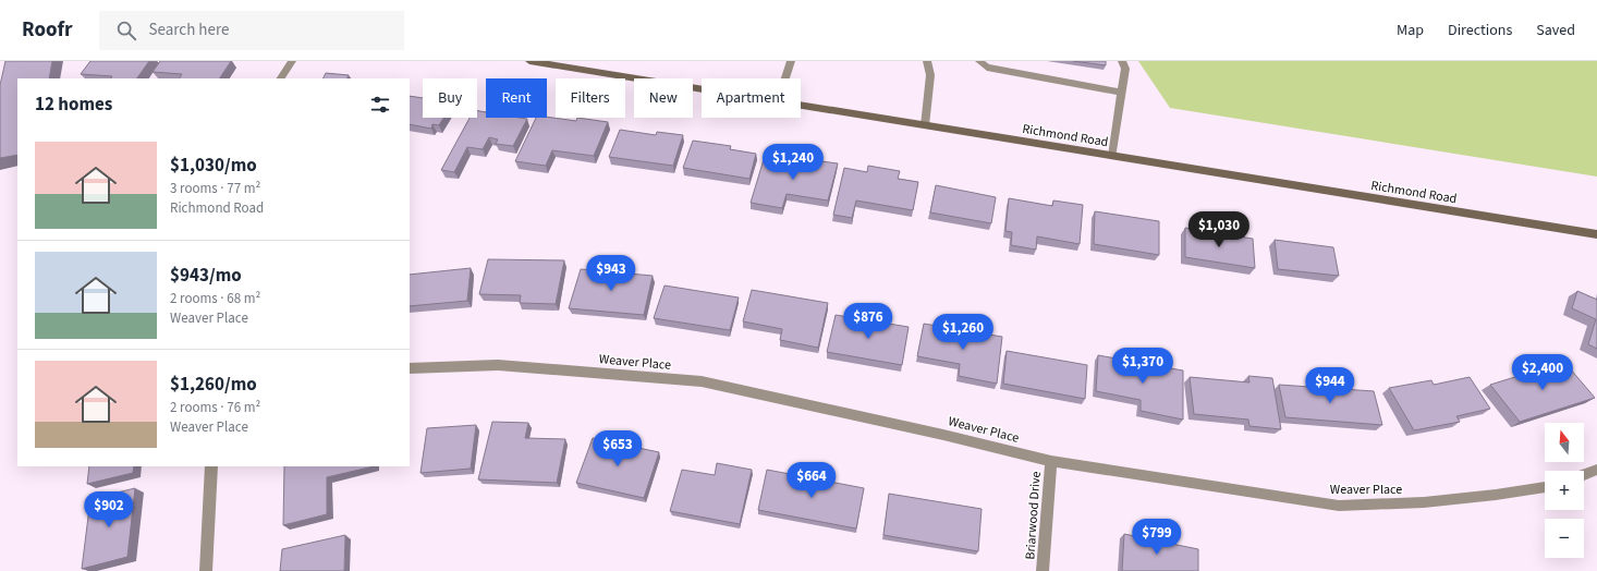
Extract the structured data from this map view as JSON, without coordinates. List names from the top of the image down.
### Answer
{
  "streets": {
    "main road": ["Richmond Road"],
    "street": ["Weaver Place", "Briarwood Drive"]
  },
  "crossings": [
    ["Weaver Place", "Briarwood Drive"]
  ],
  "north": "top",
  "page": {
    "header": "Roofr",
    "search": "Search here",
    "nav": ["Map", "Directions", "Saved"],
    "chip": [
      "Buy",
      "Rent",
      "Filters",
      "New",
      "Apartment"
    ],
    "heading": "12 homes",
    "list": [
      {
        "name": "$1,030/mo",
        "note": "3 rooms · 77 m² · Richmond Road"
      },
      {
        "name": "$943/mo",
        "note": "2 rooms · 68 m² · Weaver Place"
      },
      {
        "name": "$1,260/mo",
        "note": "2 rooms · 76 m² · Weaver Place"
      }
    ],
    "price": [
      "$1,240",
      "$1,030",
      "$943",
      "$876",
      "$1,260",
      "$1,370",
      "$2,400",
      "$944",
      "$653",
      "$664",
      "$902",
      "$799"
    ],
    "map_buttons": ["+", "−"]
  }
}
